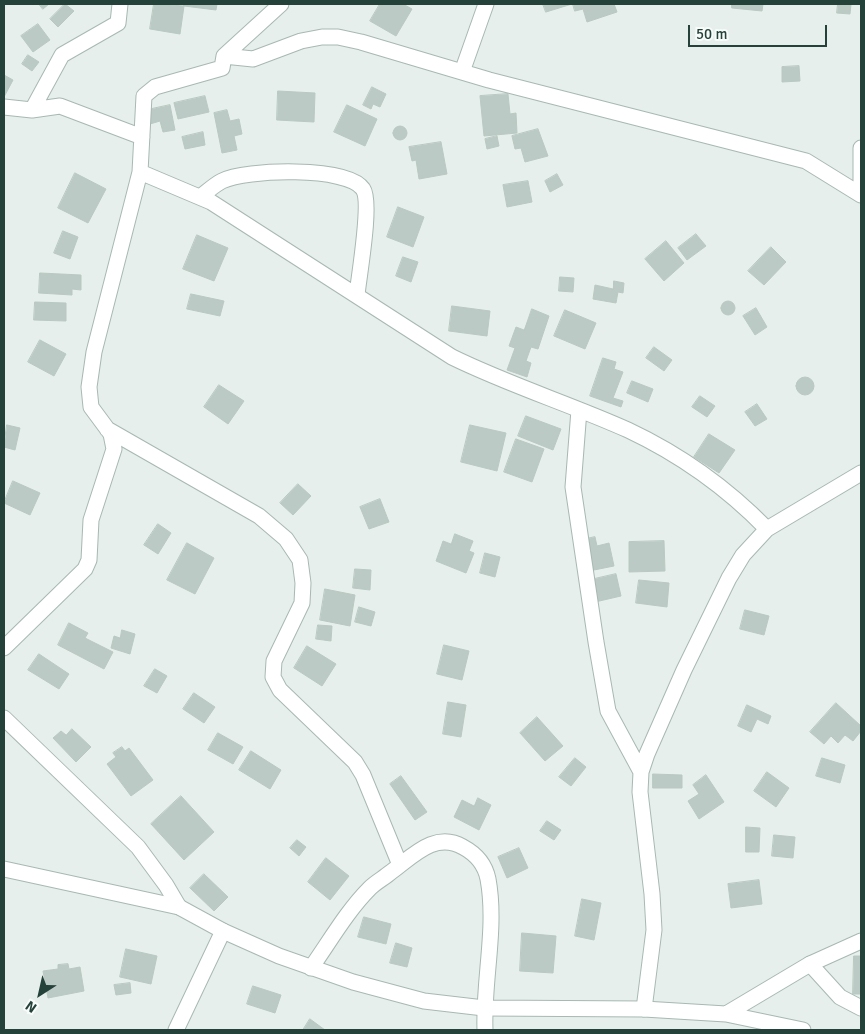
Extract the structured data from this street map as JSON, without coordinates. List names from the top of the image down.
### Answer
{
  "scale_bar": "50 m",
  "north": "bottom left"
}
